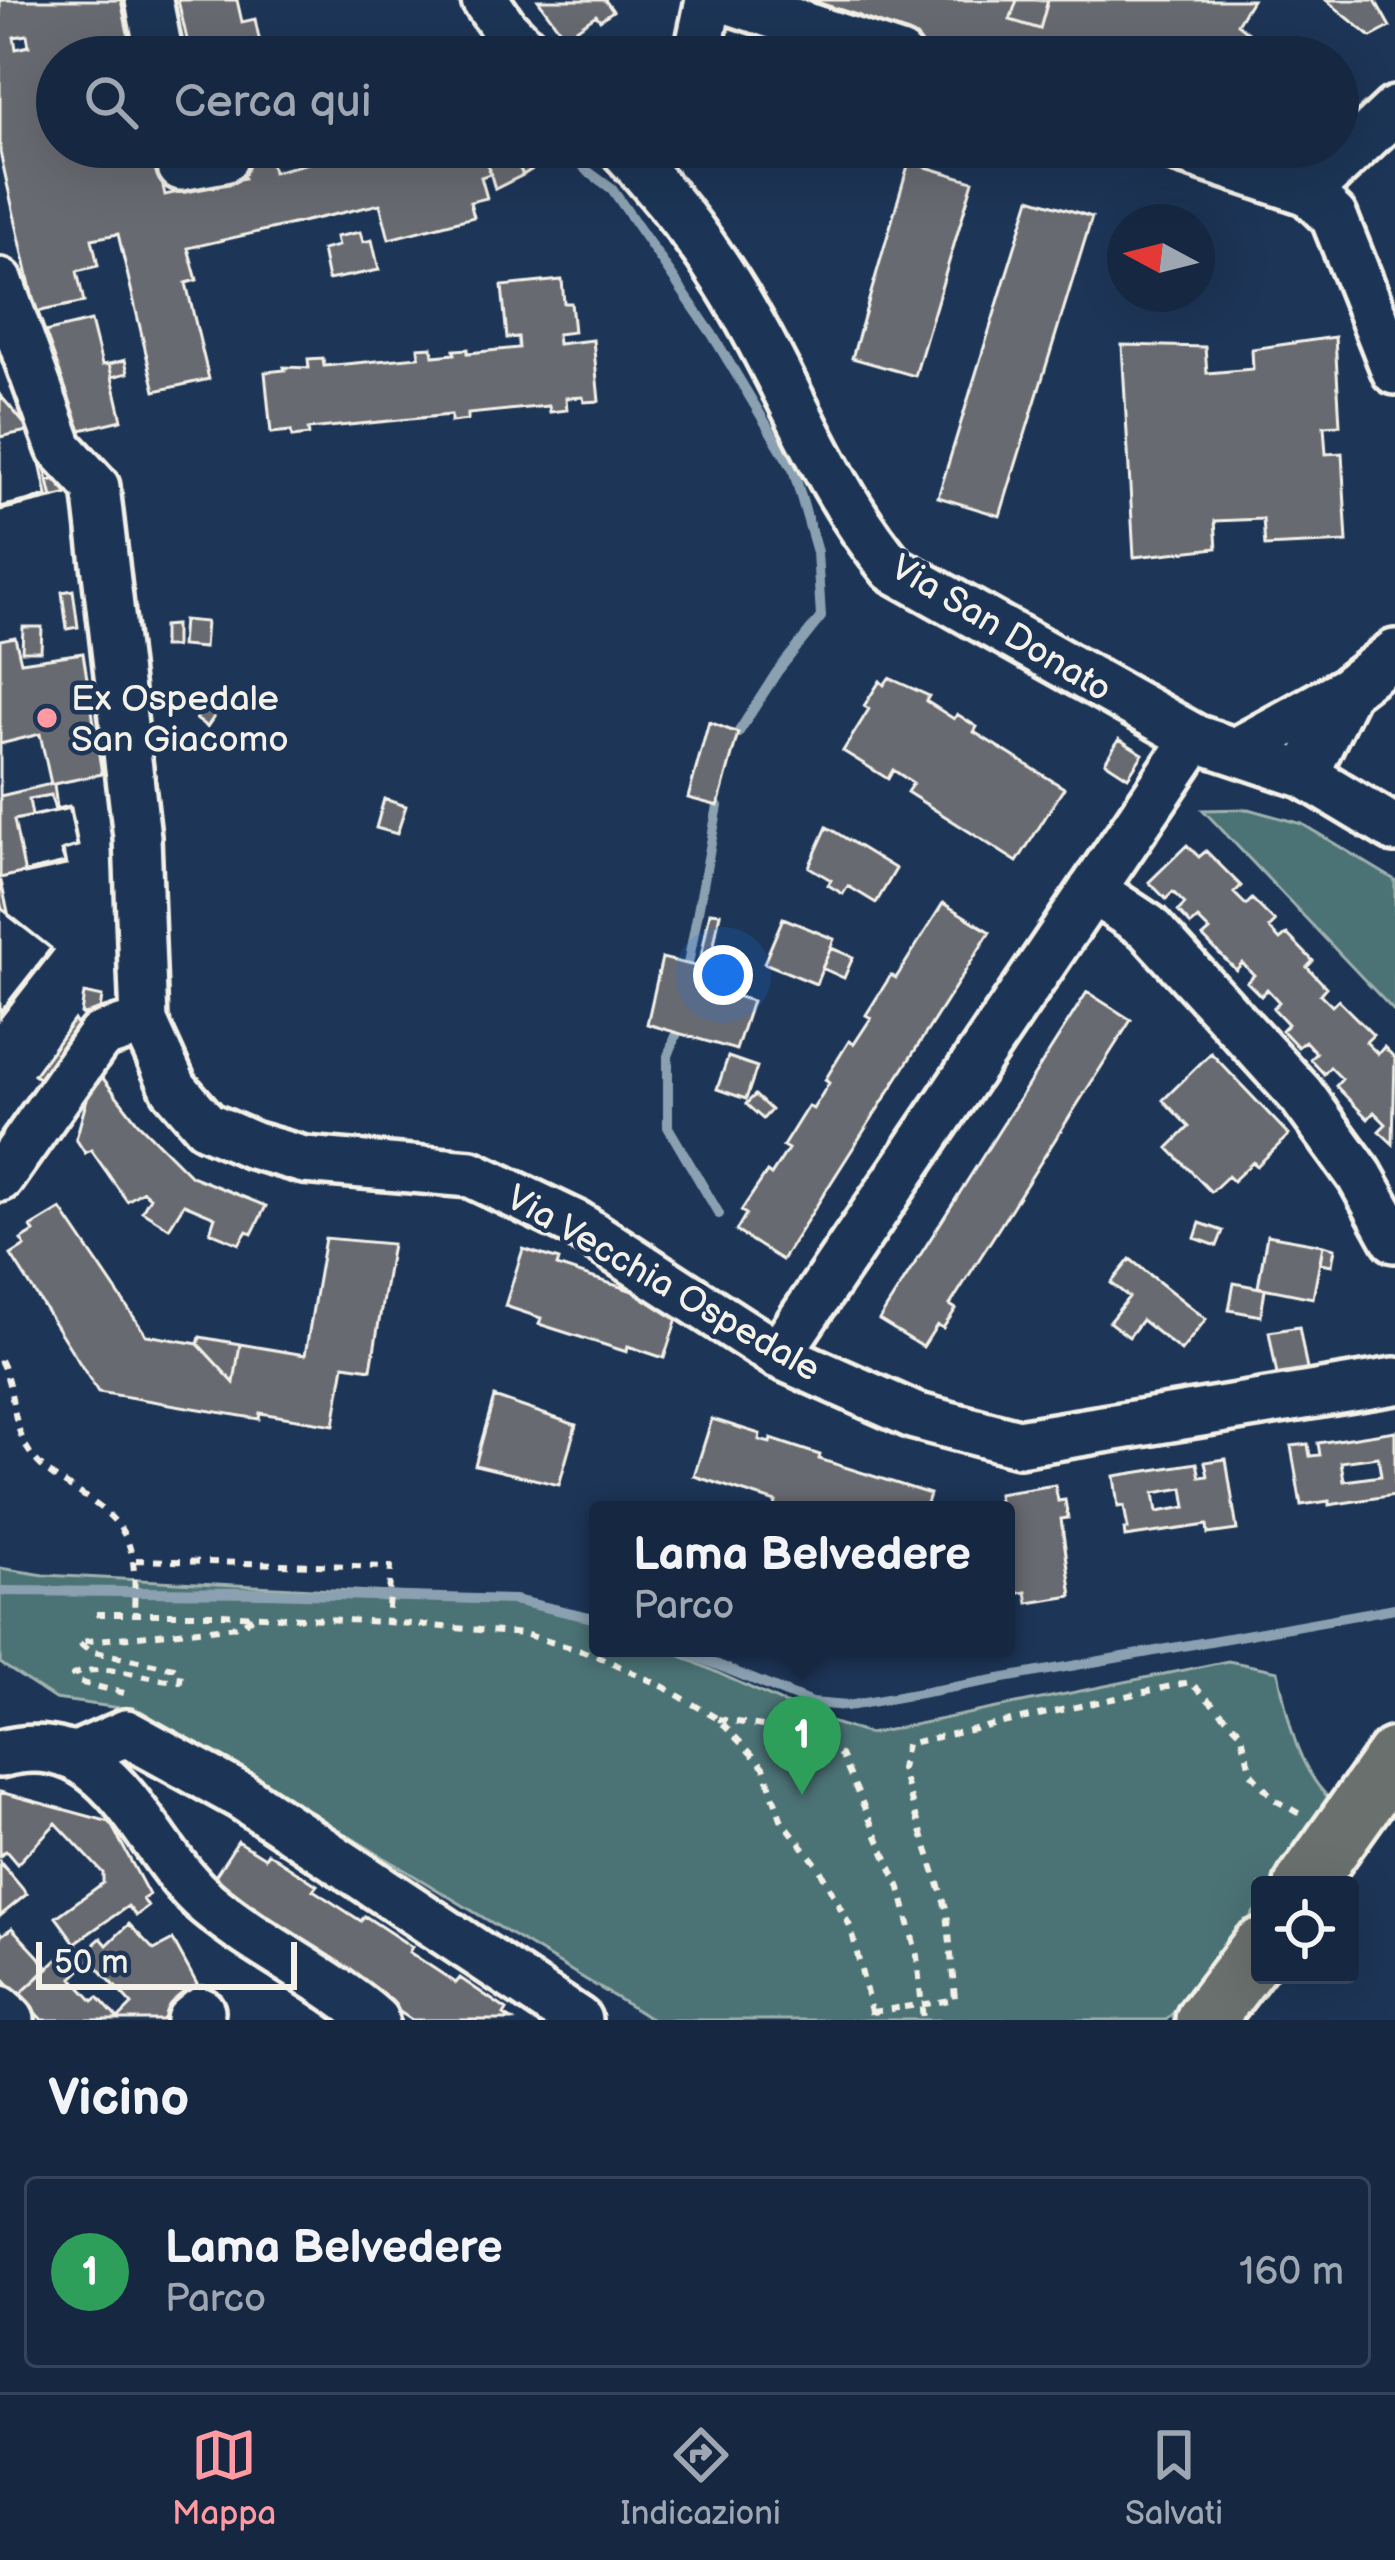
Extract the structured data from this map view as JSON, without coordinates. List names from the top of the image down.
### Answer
{
  "streets": {
    "street": ["Via San Donato", "Via Vecchia Ospedale"]
  },
  "places": ["Ex Ospedale San Giacomo"],
  "scale_bar": "50 m",
  "north": "left",
  "page": {
    "search": "Cerca qui",
    "popup": ["Lama Belvedere", "Parco"],
    "pins": "1",
    "scale": "50 m",
    "heading": "Vicino",
    "list": [
      {
        "mark": "1",
        "name": "Lama Belvedere",
        "note": "Parco",
        "value": "160 m"
      }
    ],
    "nav": ["Mappa", "Indicazioni", "Salvati"]
  }
}
